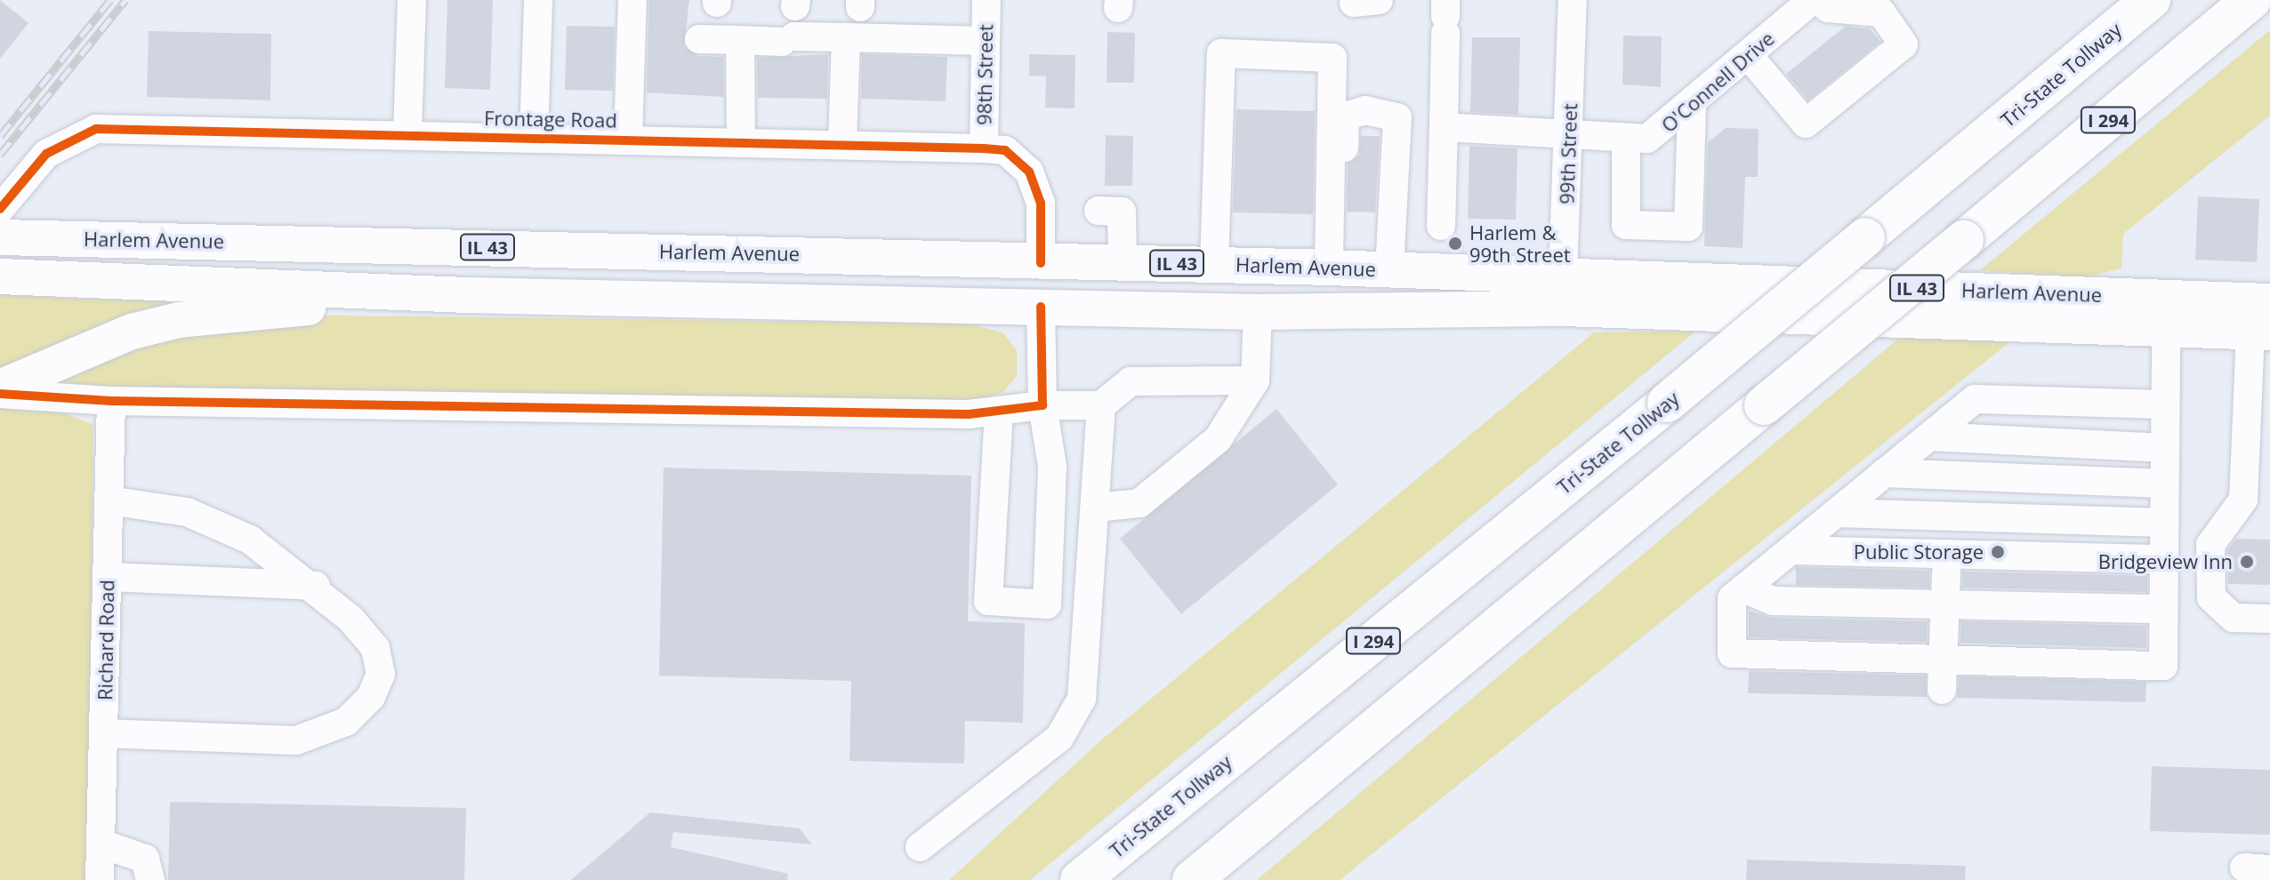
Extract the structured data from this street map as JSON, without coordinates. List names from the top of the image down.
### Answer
{
  "streets": {
    "highway": ["Tri-State Tollway", "I 294"],
    "main road": ["Harlem Avenue", "IL 43"],
    "street": [
      "98th Street",
      "O'Connell Drive",
      "Frontage Road",
      "99th Street",
      "Richard Road"
    ]
  },
  "crossings": [
    ["98th Street", "Frontage Road"],
    ["O'Connell Drive", "99th Street"],
    ["Frontage Road", "Harlem Avenue"],
    ["99th Street", "Harlem Avenue"]
  ],
  "places": ["Harlem & 99th Street", "Public Storage", "Bridgeview Inn"]
}
